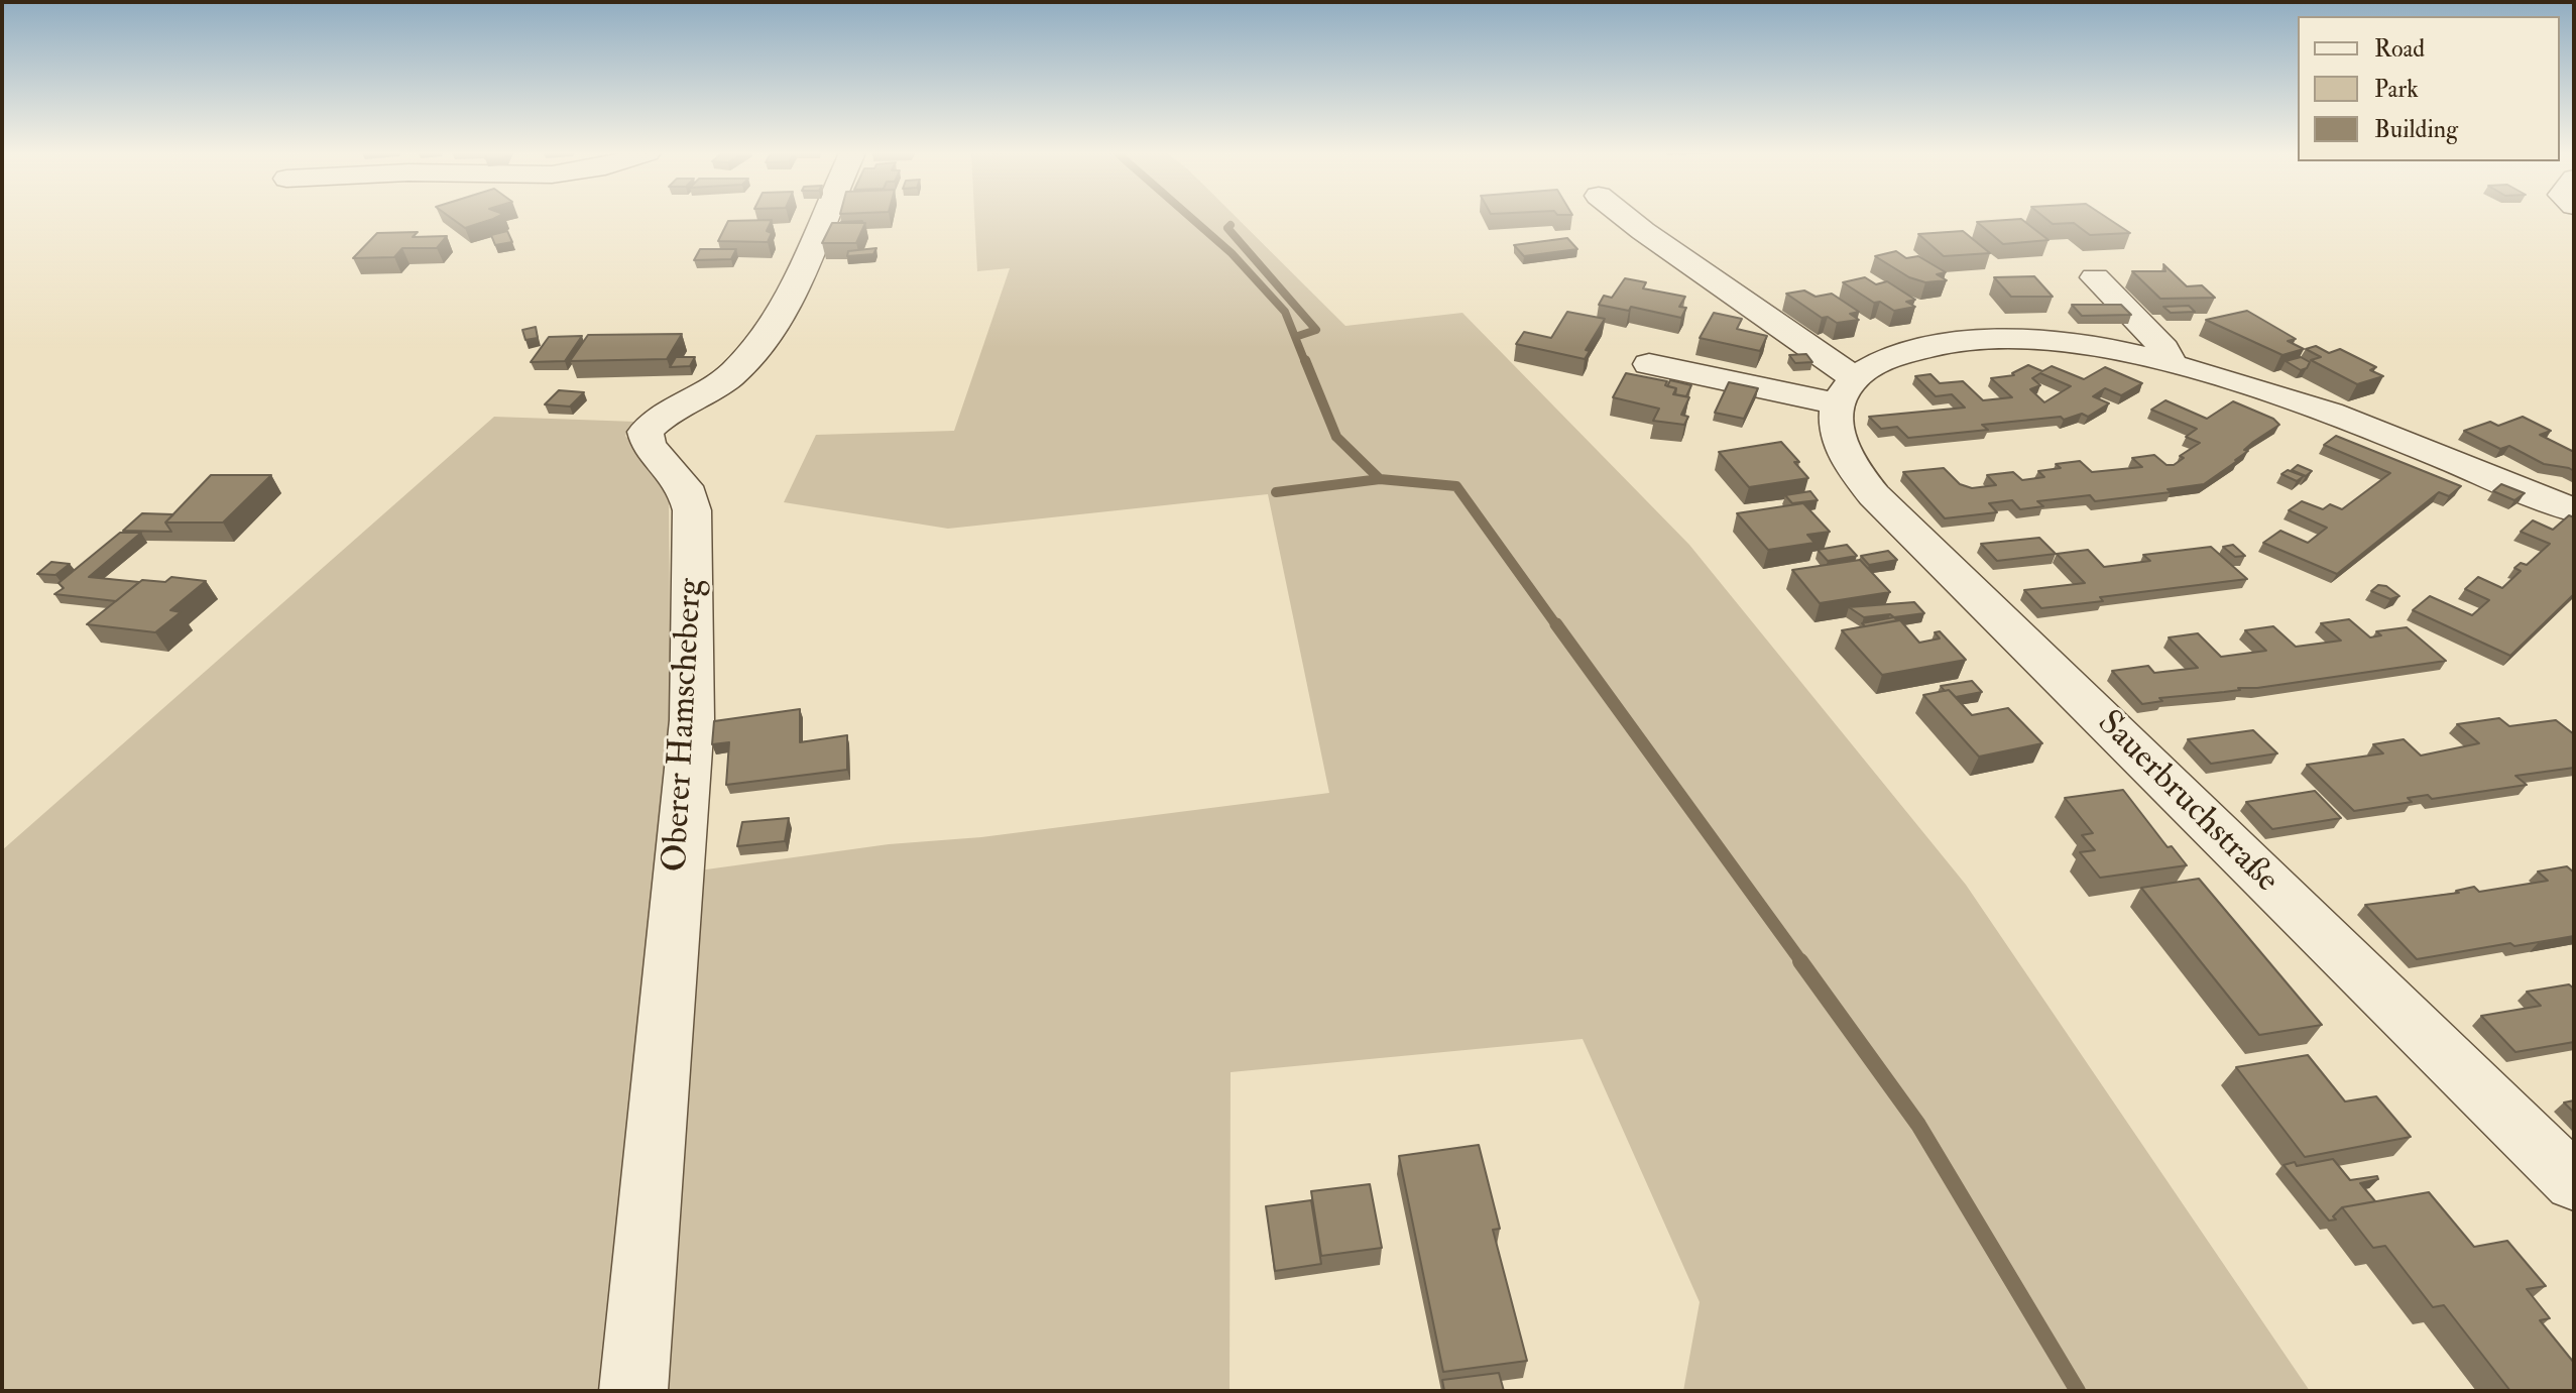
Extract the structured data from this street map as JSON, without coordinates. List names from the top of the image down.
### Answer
{
  "streets": {
    "street": ["Oberer Hamscheberg", "Sauerbruchstraße"]
  },
  "legend": ["Road", "Park", "Building"]
}
